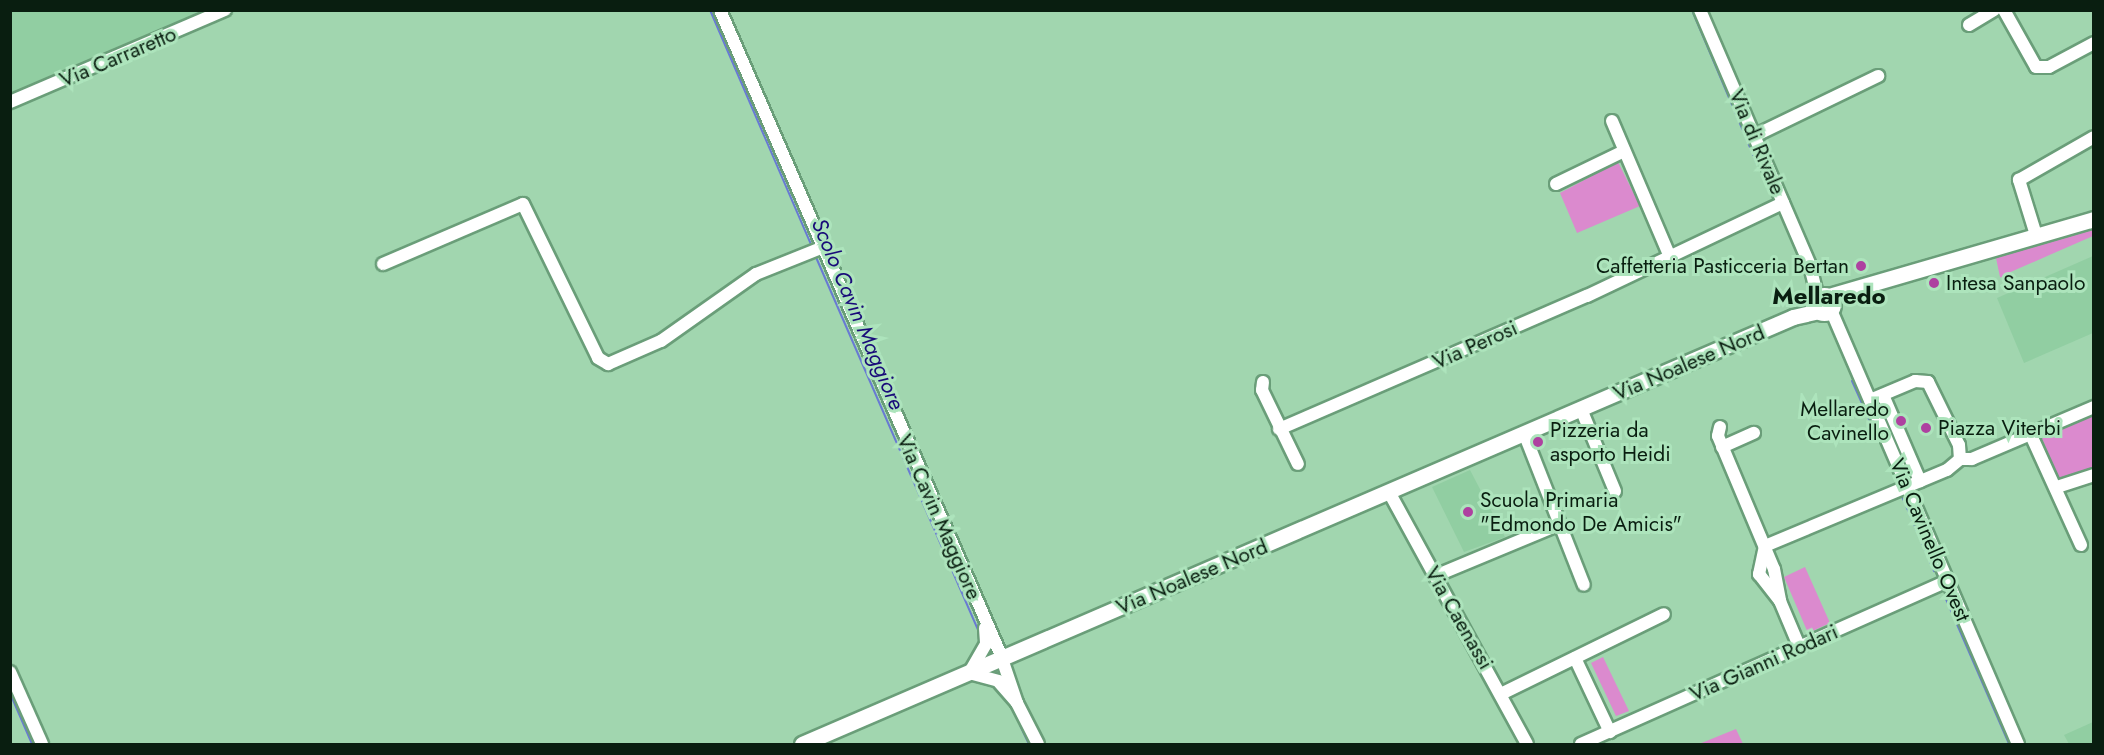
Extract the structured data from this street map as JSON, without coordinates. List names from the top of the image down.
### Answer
{
  "streets": {
    "main road": ["Via Noalese Nord"],
    "street": [
      "Via Carraretto",
      "Via di Rivale",
      "Via Perosi",
      "Via Cavin Maggiore",
      "Via Cavinello Ovest",
      "Via Caenassi",
      "Via Gianni Rodari"
    ]
  },
  "crossings": [
    ["Via di Rivale", "Via Perosi"],
    ["Via di Rivale", "Via Noalese Nord"],
    ["Via di Rivale", "Via Cavinello Ovest"],
    ["Via Noalese Nord", "Via Cavin Maggiore"],
    ["Via Noalese Nord", "Via Cavinello Ovest"],
    ["Via Noalese Nord", "Via Caenassi"],
    ["Via Cavinello Ovest", "Via Gianni Rodari"]
  ],
  "districts": ["Mellaredo"],
  "water": ["Scolo Cavin Maggiore"],
  "places": [
    "Caffetteria Pasticceria Bertan",
    "Intesa Sanpaolo",
    "Mellaredo Cavinello",
    "Piazza Viterbi",
    "Pizzeria da asporto Heidi",
    "Scuola Primaria \"Edmondo De Amicis\""
  ]
}
